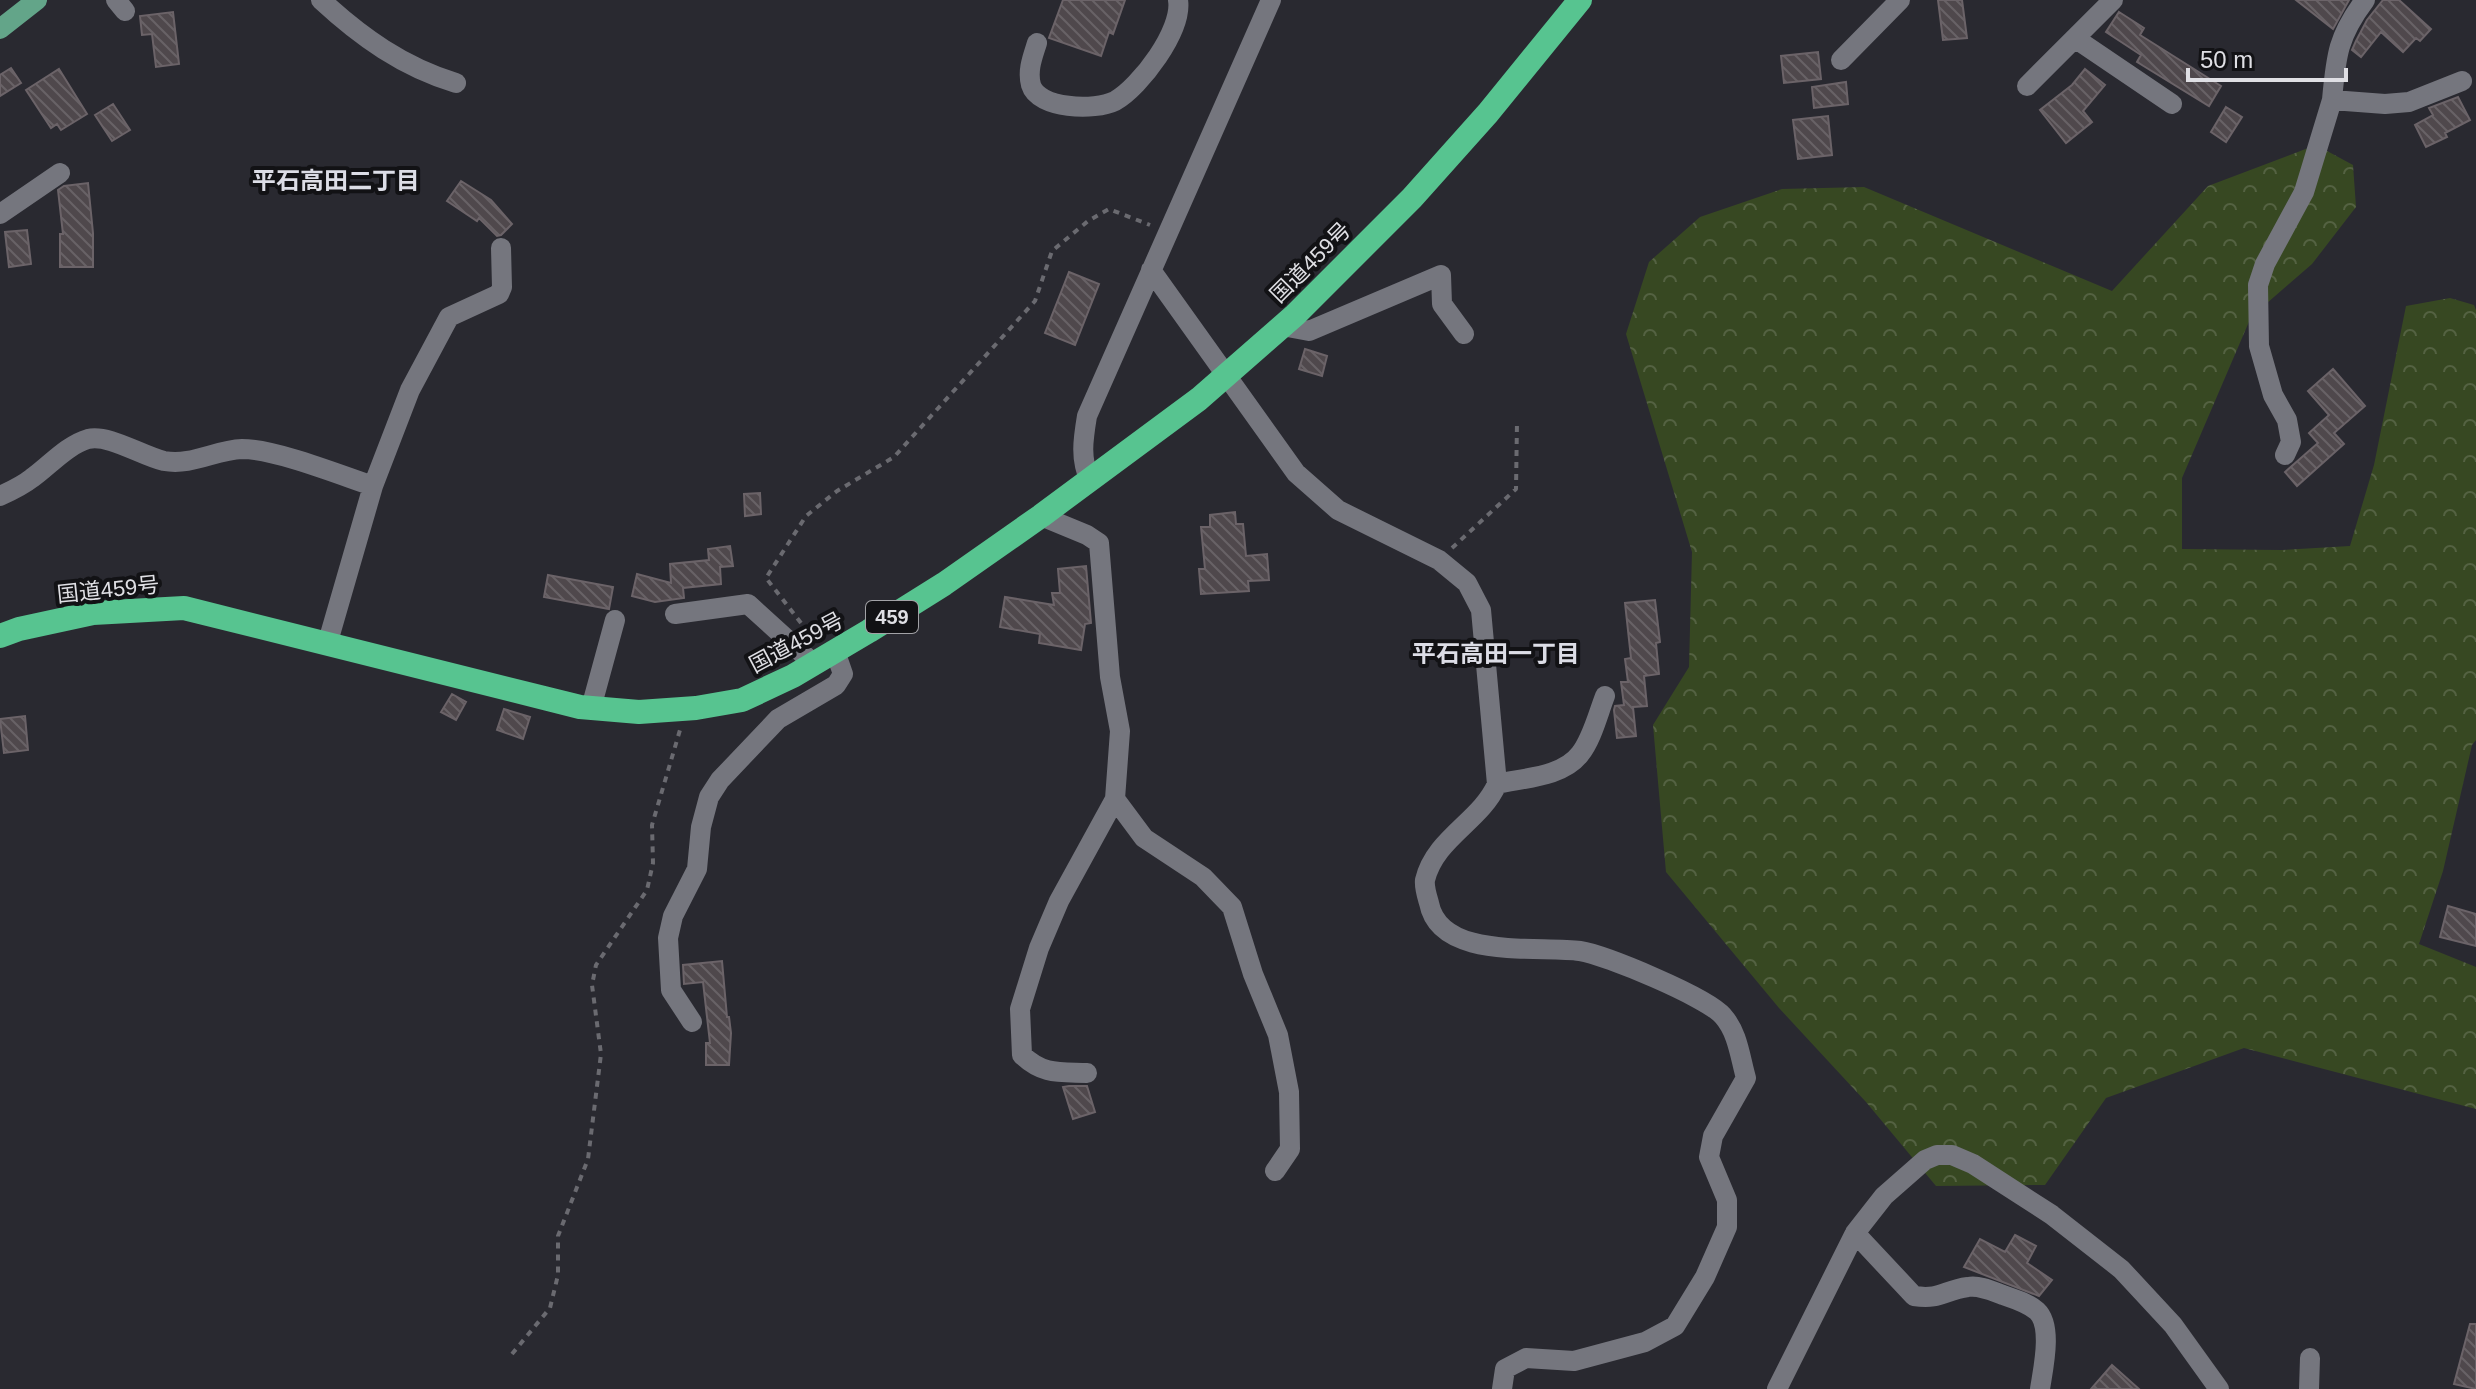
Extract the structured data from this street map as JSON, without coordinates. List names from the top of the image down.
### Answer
{
  "streets": {
    "highway": ["国道459号", "459"]
  },
  "districts": ["平石高田二丁目", "平石高田一丁目"],
  "scale_bar": "50 m"
}
